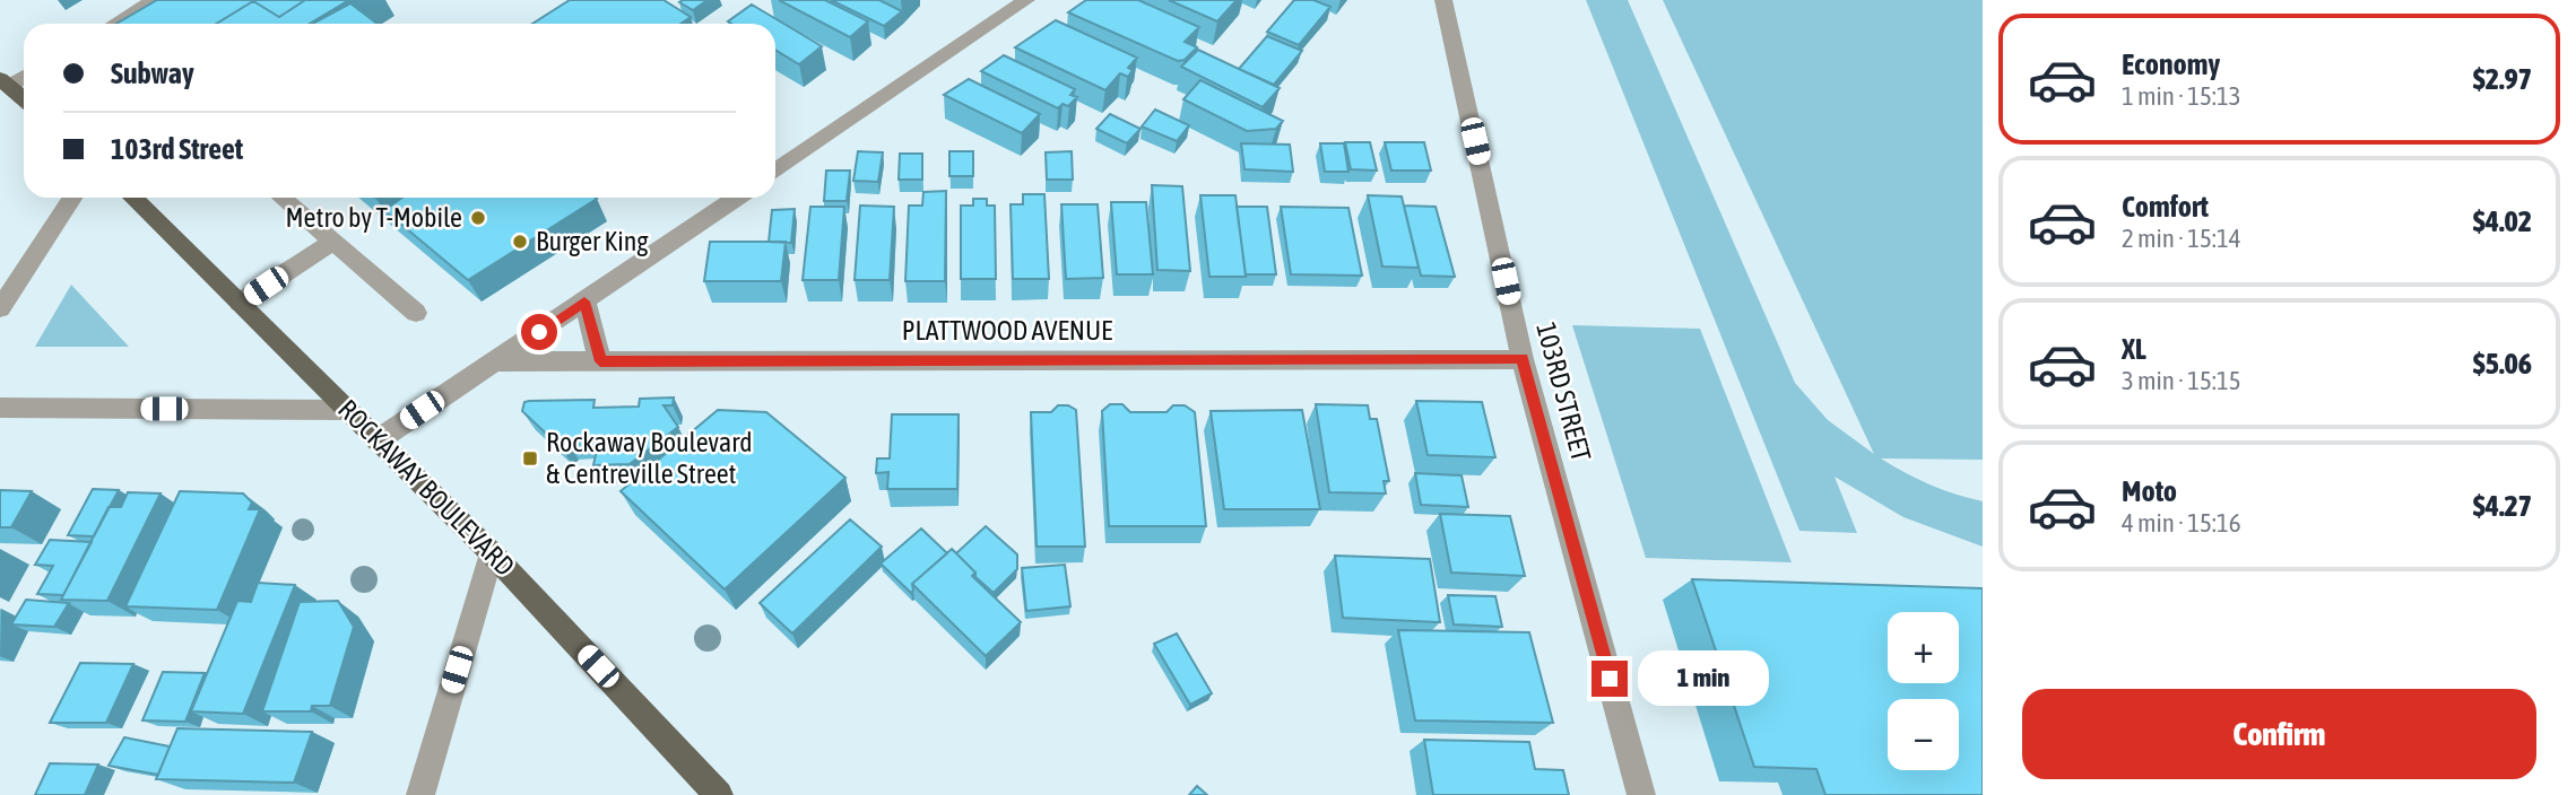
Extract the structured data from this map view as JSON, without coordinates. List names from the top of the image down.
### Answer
{
  "streets": {
    "main road": ["ROCKAWAY BOULEVARD"],
    "street": ["PLATTWOOD AVENUE", "103RD STREET"]
  },
  "crossings": [
    ["PLATTWOOD AVENUE", "103RD STREET"]
  ],
  "places": {
    "other": ["Metro by T-Mobile", "Burger King"],
    "transit": ["Rockaway Boulevard & Centreville Street"]
  },
  "page": {
    "list": [
      {
        "name": "Economy",
        "note": "1 min · 15:13",
        "value": "$2.97"
      },
      {
        "name": "Comfort",
        "note": "2 min · 15:14",
        "value": "$4.02"
      },
      {
        "name": "XL",
        "note": "3 min · 15:15",
        "value": "$5.06"
      },
      {
        "name": "Moto",
        "note": "4 min · 15:16",
        "value": "$4.27"
      }
    ],
    "banner": ["Subway", "103rd Street"],
    "map_buttons": ["+", "−"],
    "bubble": "1 min",
    "buttons": "Confirm"
  }
}
